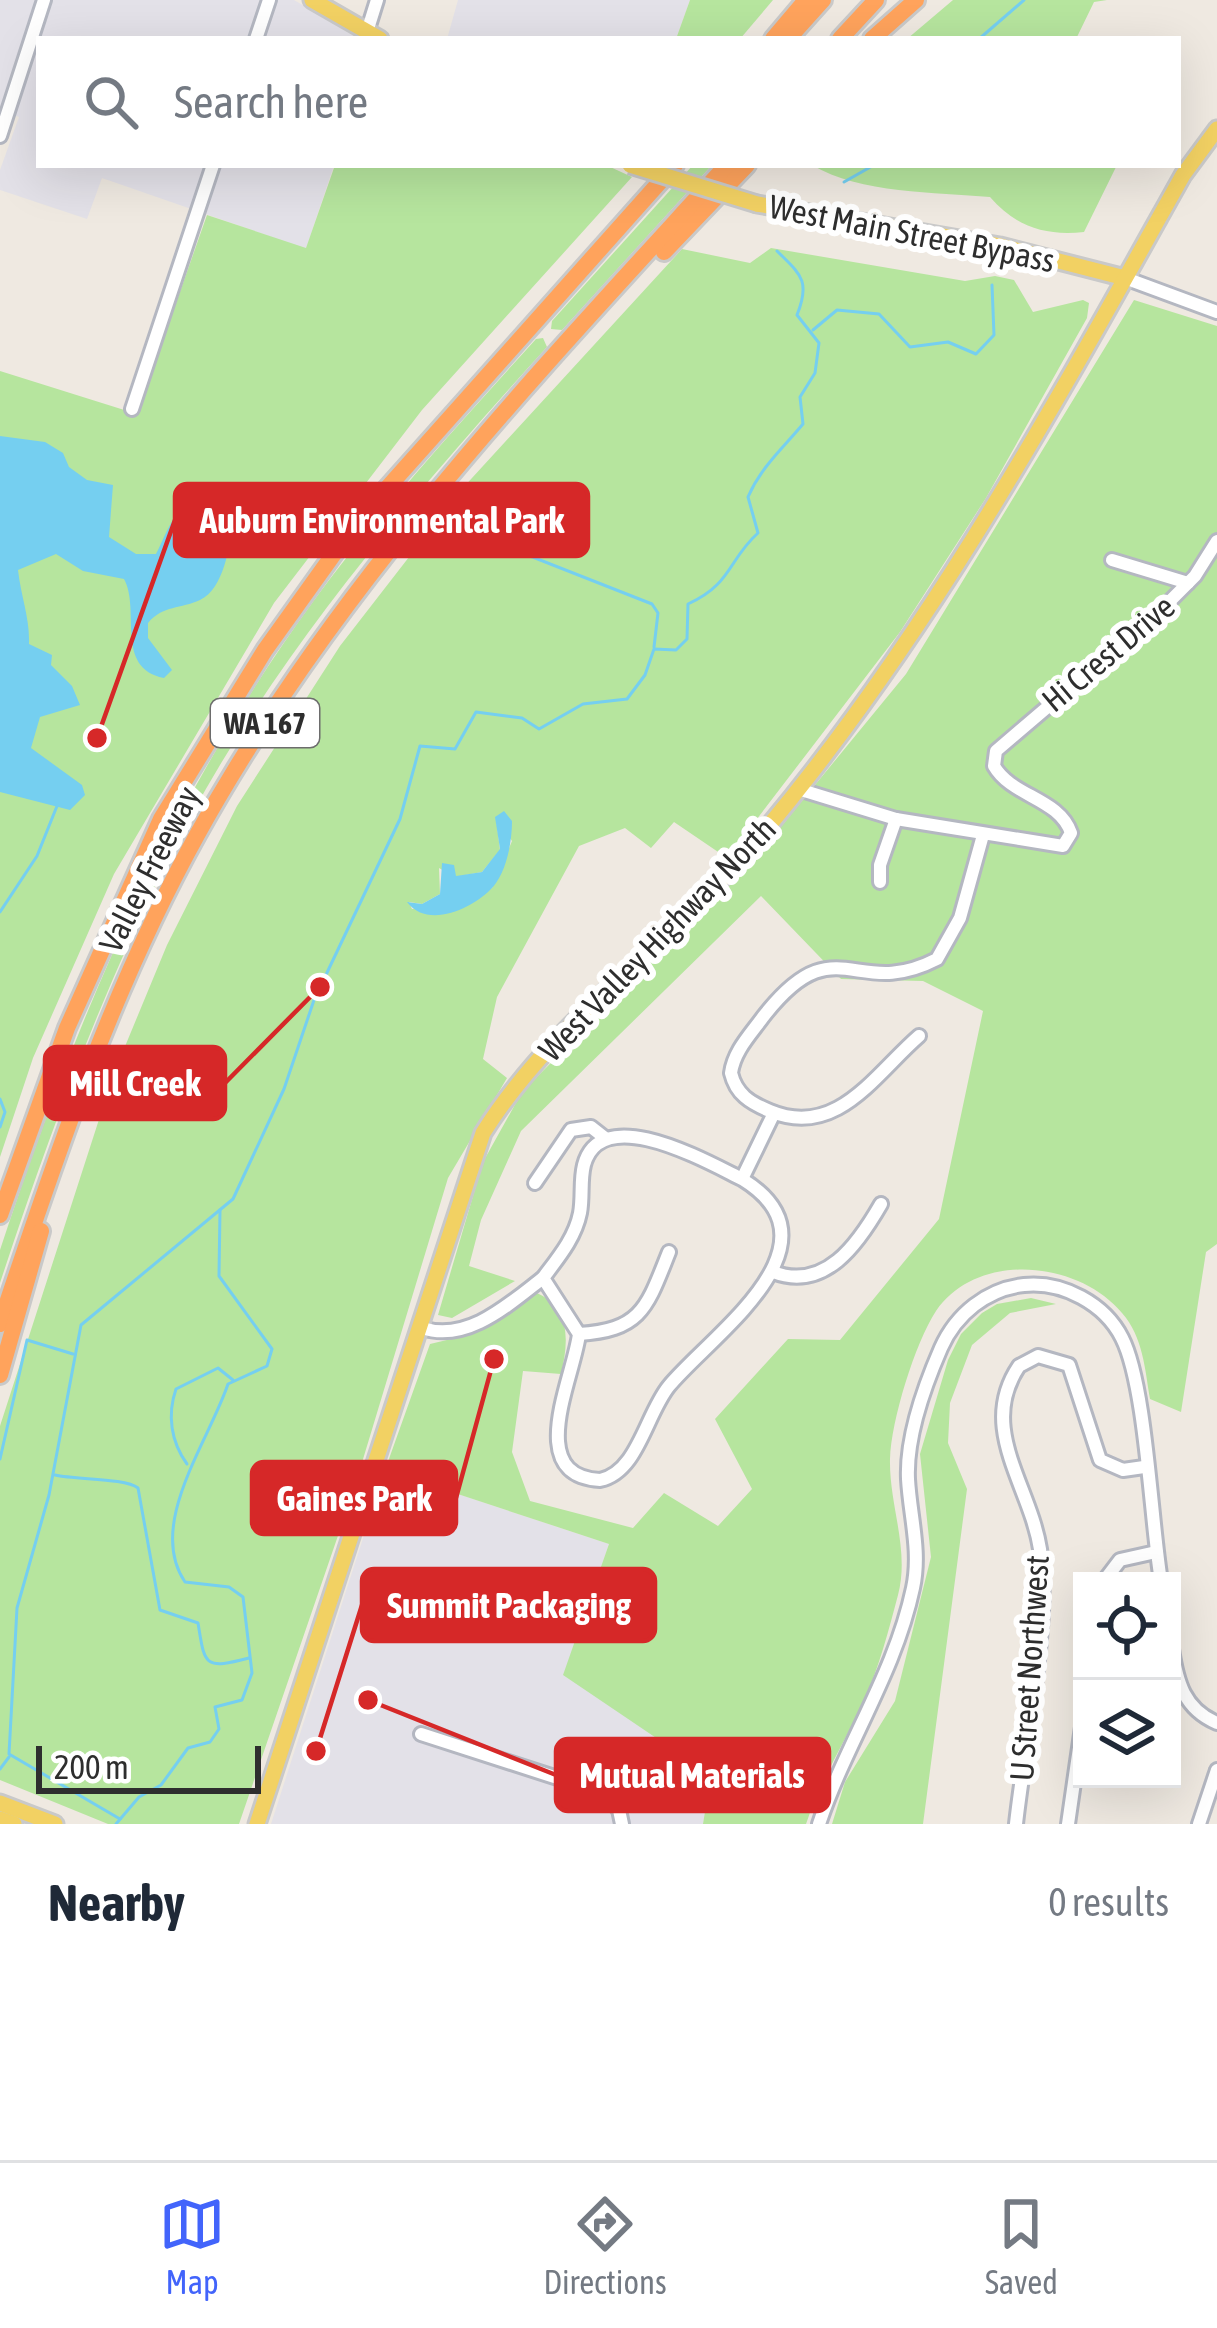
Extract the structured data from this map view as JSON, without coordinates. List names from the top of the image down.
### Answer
{
  "streets": {
    "highway": ["WA 167", "Valley Freeway"],
    "main road": ["West Main Street Bypass", "West Valley Highway North"],
    "street": ["Hi Crest Drive", "U Street Northwest"]
  },
  "crossings": [
    ["West Main Street Bypass", "West Valley Highway North"]
  ],
  "places": [
    "Auburn Environmental Park",
    "Mill Creek",
    "Gaines Park",
    "Mutual Materials",
    "Summit Packaging"
  ],
  "scale_bar": "200 m",
  "page": {
    "search": "Search here",
    "scale": "200 m",
    "heading": ["Nearby", "0 results"],
    "nav": ["Map", "Directions", "Saved"]
  }
}
